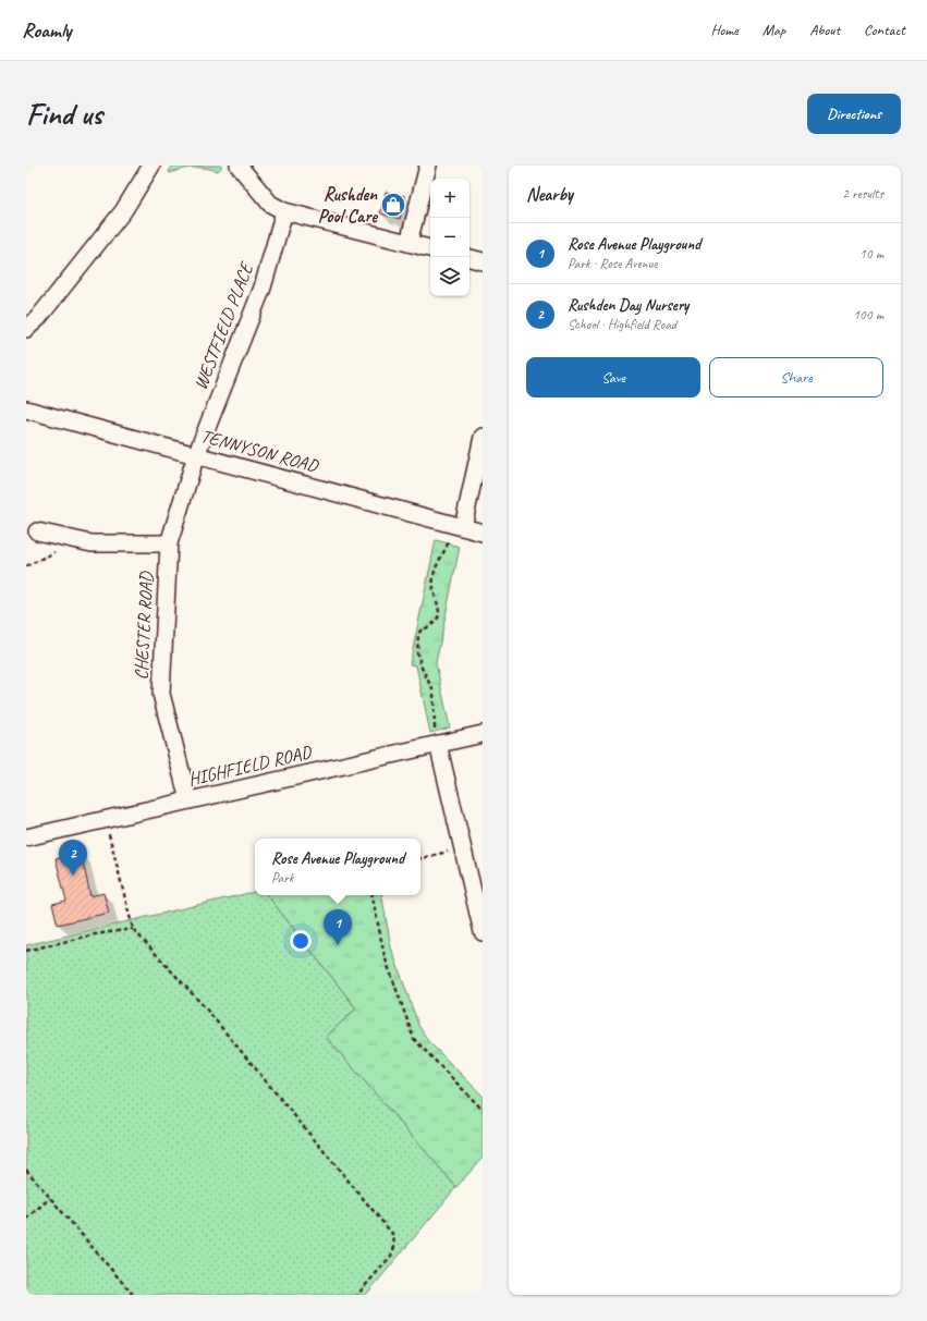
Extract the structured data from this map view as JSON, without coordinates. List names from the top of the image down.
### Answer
{
  "streets": {
    "street": [
      "WESTFIELD PLACE",
      "TENNYSON ROAD",
      "CHESTER ROAD",
      "HIGHFIELD ROAD"
    ]
  },
  "crossings": [
    ["WESTFIELD PLACE", "TENNYSON ROAD"],
    ["WESTFIELD PLACE", "CHESTER ROAD"],
    ["TENNYSON ROAD", "CHESTER ROAD"],
    ["CHESTER ROAD", "HIGHFIELD ROAD"]
  ],
  "places": {
    "shop": ["Rushden Pool Care"]
  },
  "page": {
    "header": "Roamly",
    "nav": [
      "Home",
      "Map",
      "About",
      "Contact"
    ],
    "buttons": [
      "Directions",
      ["Save", "Share"]
    ],
    "title": "Find us",
    "heading": ["Nearby", "2 results"],
    "map_buttons": ["+", "−"],
    "list": [
      {
        "mark": "1",
        "name": "Rose Avenue Playground",
        "note": "Park · Rose Avenue",
        "value": "10 m"
      },
      {
        "mark": "2",
        "name": "Rushden Day Nursery",
        "note": "School · Highfield Road",
        "value": "100 m"
      }
    ],
    "popup": ["Rose Avenue Playground", "Park"],
    "pins": ["2", "1"]
  }
}
